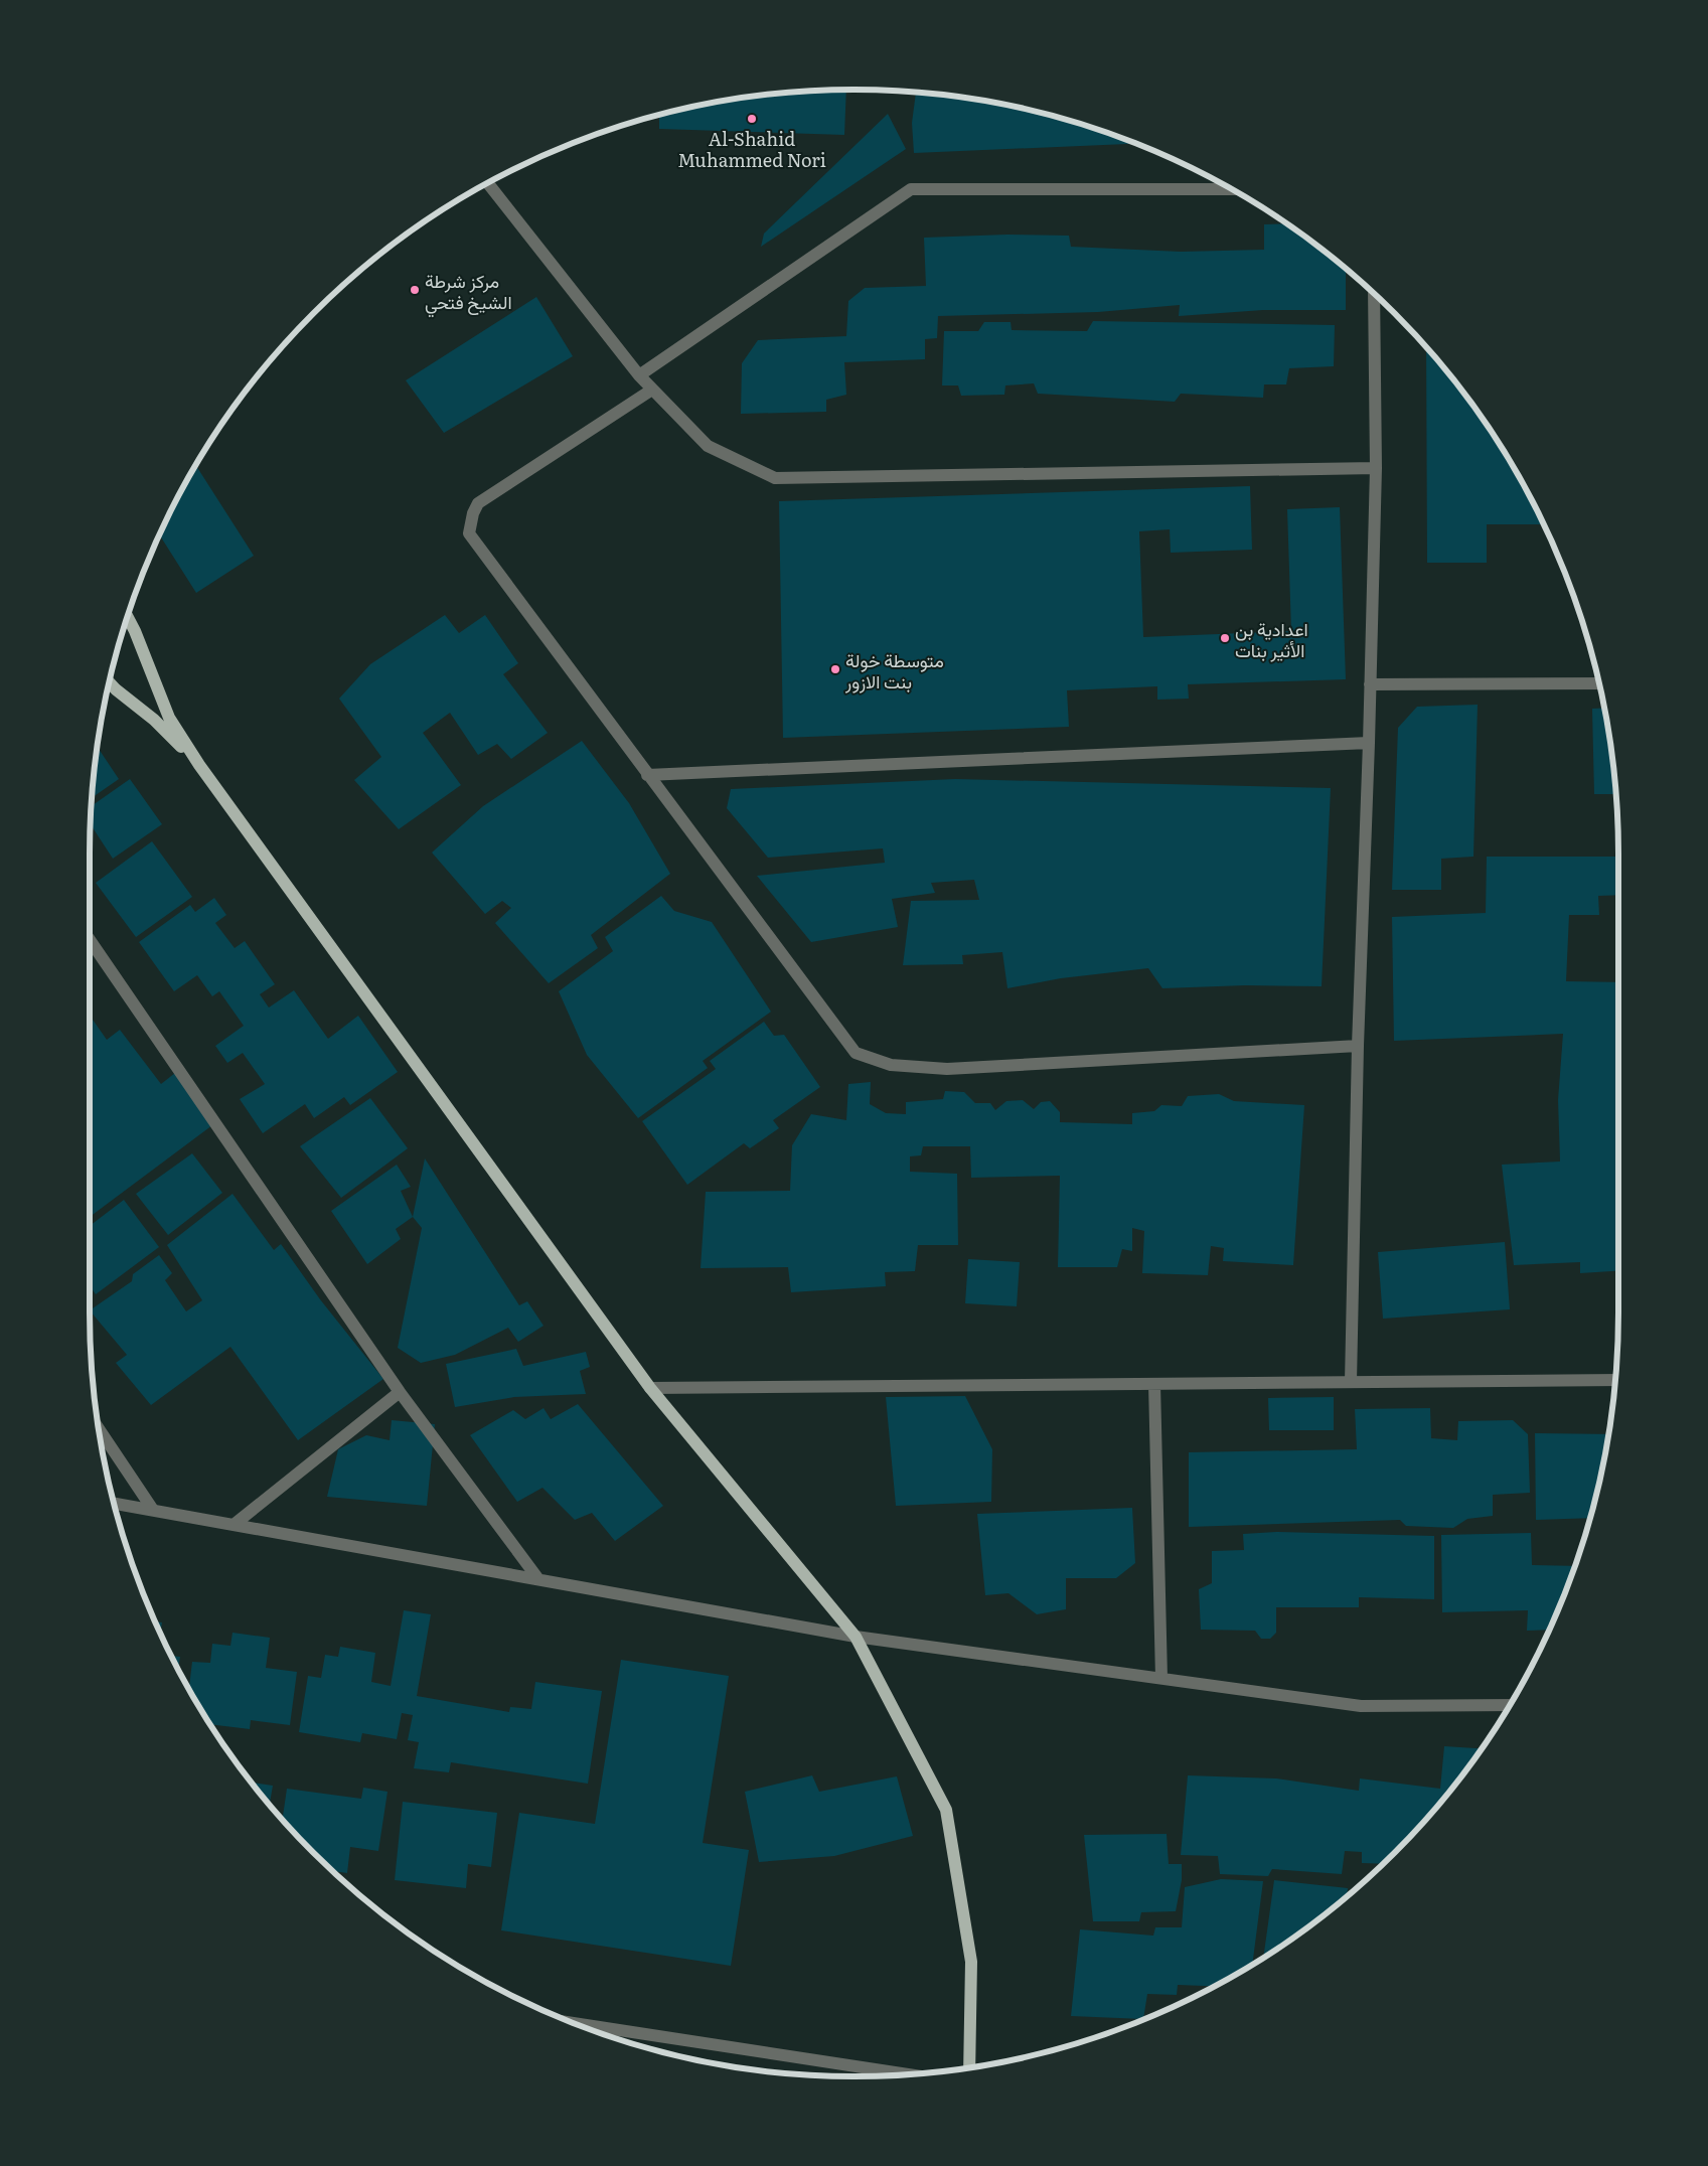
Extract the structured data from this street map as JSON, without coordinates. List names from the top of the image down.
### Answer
{
  "places": [
    "Al-Shahid Muhammed Nori",
    "مركز شرطة الشيخ فتحي",
    "اعدادية بن الأثير بنات",
    "متوسطة خولة بنت الازور"
  ]
}
